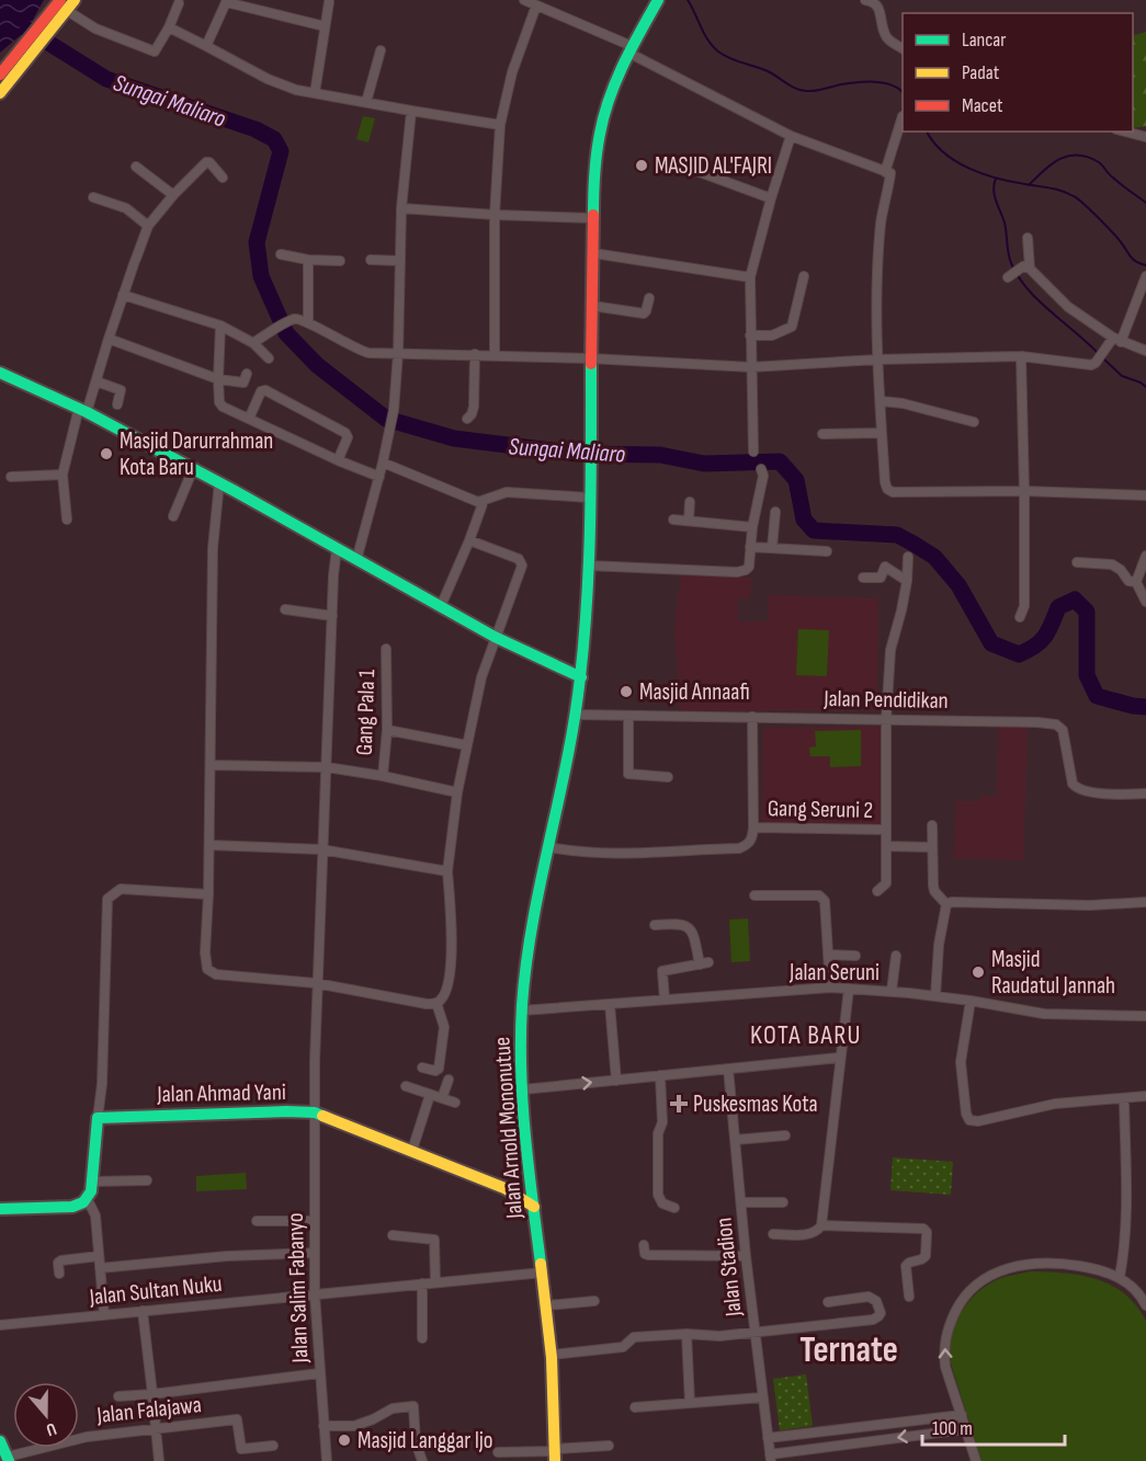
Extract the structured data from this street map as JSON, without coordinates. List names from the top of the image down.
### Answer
{
  "streets": {
    "main road": ["Jalan Ahmad Yani", "Jalan Arnold Mononutue"],
    "street": [
      "Jalan Pendidikan",
      "Gang Pala 1",
      "Gang Seruni 2",
      "Jalan Seruni",
      "Jalan Stadion",
      "Jalan Salim Fabanyo",
      "Jalan Sultan Nuku",
      "Jalan Falajawa"
    ]
  },
  "crossings": [
    ["Jalan Pendidikan", "Jalan Arnold Mononutue"],
    ["Jalan Seruni", "Jalan Arnold Mononutue"],
    ["Jalan Ahmad Yani", "Jalan Arnold Mononutue"],
    ["Jalan Ahmad Yani", "Jalan Salim Fabanyo"],
    ["Jalan Arnold Mononutue", "Jalan Sultan Nuku"],
    ["Jalan Salim Fabanyo", "Jalan Sultan Nuku"]
  ],
  "districts": ["KOTA BARU", "Ternate"],
  "water": ["Sungai Maliaro"],
  "places": {
    "other": [
      "MASJID AL'FAJRI",
      "Masjid Darurrahman Kota Baru",
      "Masjid Annaafi",
      "Masjid Raudatul Jannah",
      "Masjid Langgar Ijo"
    ],
    "health": ["Puskesmas Kota"]
  },
  "legend": ["Lancar", "Padat", "Macet"],
  "scale_bar": "100 m",
  "north": "bottom"
}
